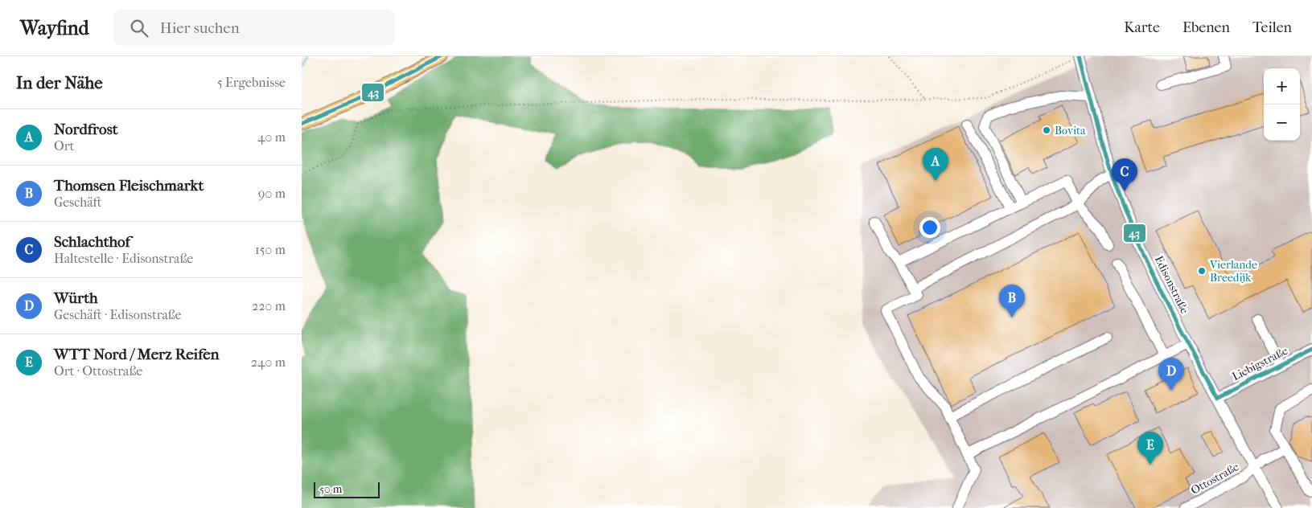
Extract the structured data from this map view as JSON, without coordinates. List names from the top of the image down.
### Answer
{
  "streets": {
    "street": ["Edisonstraße", "Liebigstraße", "Ottostraße"]
  },
  "crossings": [
    ["Edisonstraße", "Liebigstraße"],
    ["Edisonstraße", "Ottostraße"]
  ],
  "places": ["Bovita", "Vierlande Breedijk"],
  "lines": ["transit line 43"],
  "scale_bar": "50 m",
  "page": {
    "header": "Wayfind",
    "search": "Hier suchen",
    "nav": ["Karte", "Ebenen", "Teilen"],
    "heading": ["In der Nähe", "5 Ergebnisse"],
    "map_buttons": ["+", "−"],
    "list": [
      {
        "mark": "A",
        "name": "Nordfrost",
        "note": "Ort",
        "value": "40 m"
      },
      {
        "mark": "B",
        "name": "Thomsen Fleischmarkt",
        "note": "Geschäft",
        "value": "90 m"
      },
      {
        "mark": "C",
        "name": "Schlachthof",
        "note": "Haltestelle · Edisonstraße",
        "value": "150 m"
      },
      {
        "mark": "D",
        "name": "Würth",
        "note": "Geschäft · Edisonstraße",
        "value": "220 m"
      },
      {
        "mark": "E",
        "name": "WTT Nord / Merz Reifen",
        "note": "Ort · Ottostraße",
        "value": "240 m"
      }
    ],
    "pins": [
      "A",
      "C",
      "B",
      "D",
      "E"
    ],
    "scale": "50 m"
  }
}
